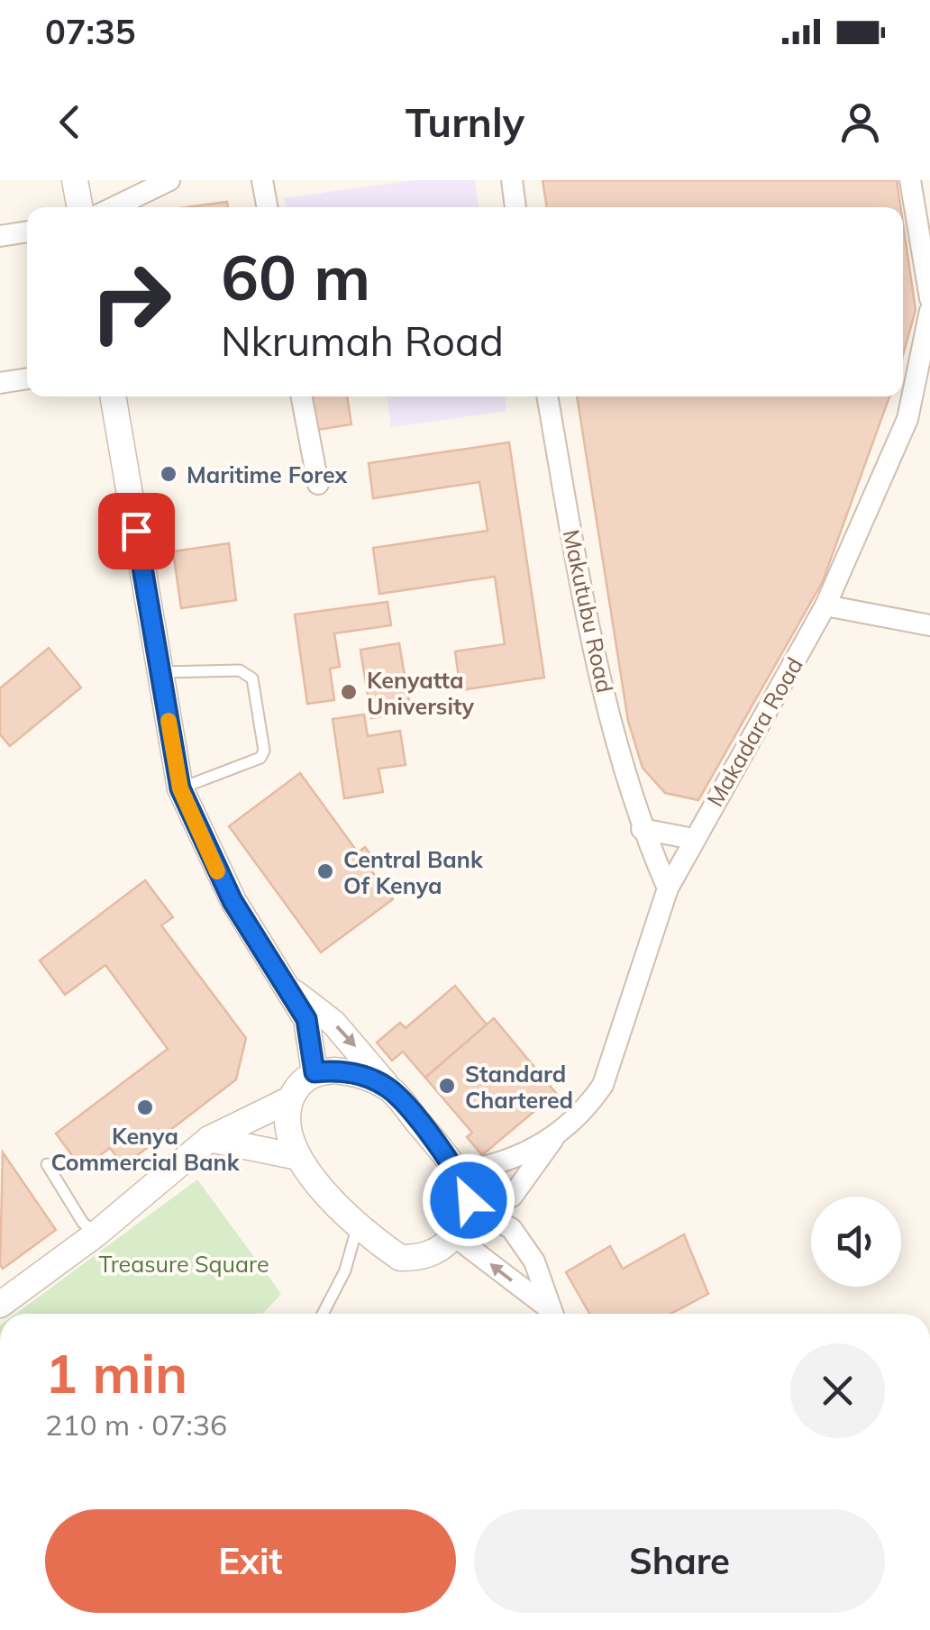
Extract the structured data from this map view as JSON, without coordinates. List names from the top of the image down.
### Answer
{
  "streets": {
    "street": ["Makutubu Road", "Makadara Road"]
  },
  "crossings": [
    ["Makutubu Road", "Makadara Road"]
  ],
  "parks": ["Treasure Square"],
  "places": [
    "Maritime Forex",
    "Kenyatta University",
    "Central Bank Of Kenya",
    "Standard Chartered",
    "Kenya Commercial Bank"
  ],
  "page": {
    "status": "07:35",
    "header": "Turnly",
    "turn": ["60 m", "Nkrumah Road"],
    "heading": ["1 min", "210 m · 07:36"],
    "buttons": ["Exit", "Share"]
  }
}
